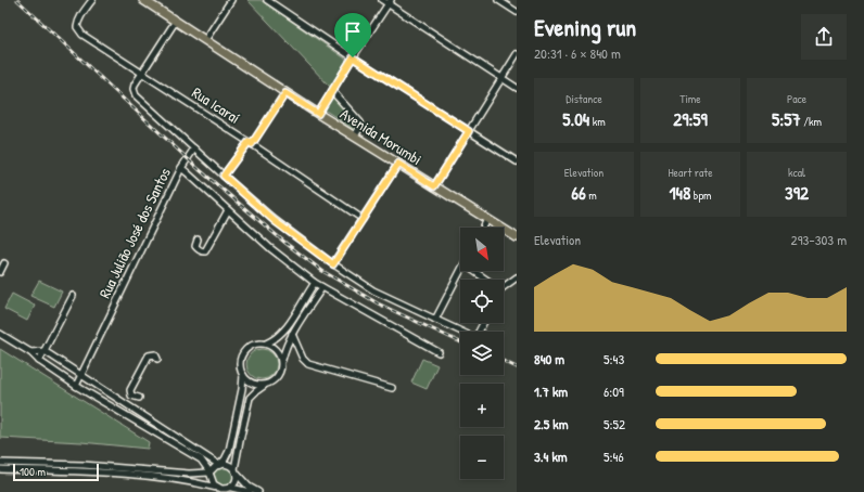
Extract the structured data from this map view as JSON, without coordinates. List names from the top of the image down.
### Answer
{
  "streets": {
    "main road": ["Avenida Morumbi"],
    "street": ["Rua Icaraí", "Rua Julião José dos Santos"]
  },
  "scale_bar": "100 m",
  "north": "bottom right",
  "page": {
    "heading": ["Evening run", "20:31 · 6 × 840 m"],
    "stats": [
      ["Distance", "5.04 km"],
      ["Time", "29:59"],
      ["Pace", "5:57 /km"],
      ["Elevation", "66 m"],
      ["Heart rate", "148 bpm"],
      ["kcal", "392"]
    ],
    "chart": ["Elevation", "293–303 m"],
    "map_buttons": ["+", "−"],
    "list": [
      {
        "name": "840 m",
        "note": "5:43"
      },
      {
        "name": "1.7 km",
        "note": "6:09"
      },
      {
        "name": "2.5 km",
        "note": "5:52"
      },
      {
        "name": "3.4 km",
        "note": "5:46"
      }
    ],
    "scale": "100 m"
  }
}
